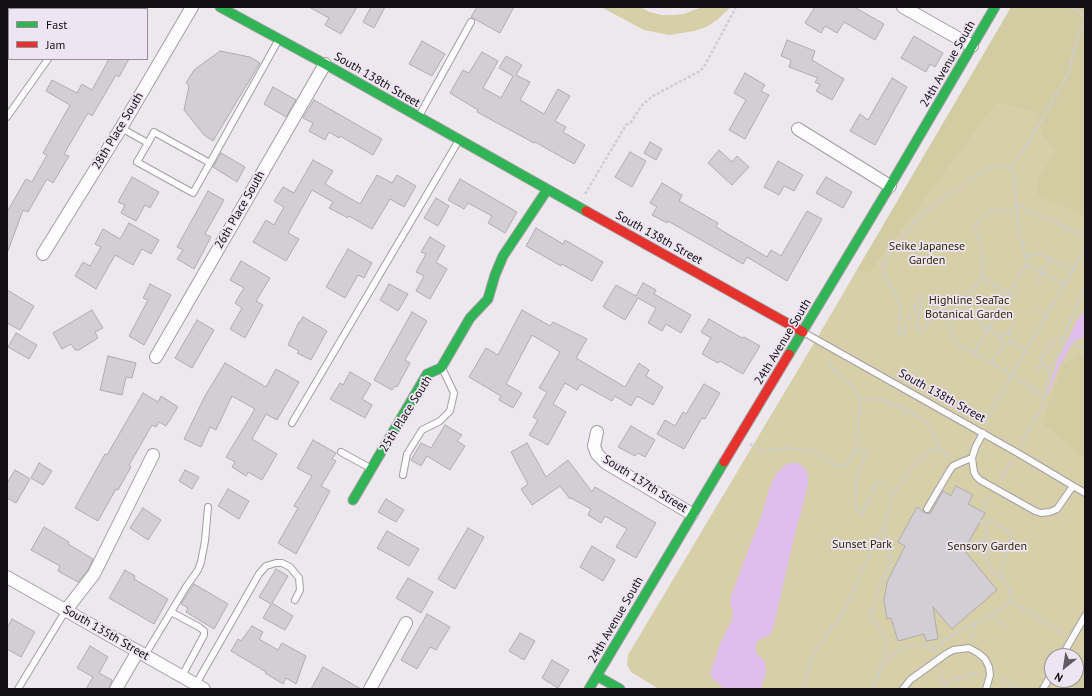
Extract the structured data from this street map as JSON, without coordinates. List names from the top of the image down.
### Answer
{
  "streets": {
    "street": [
      "24th Avenue South",
      "South 138th Street",
      "28th Place South",
      "26th Place South",
      "25th Place South",
      "South 137th Street",
      "South 135th Street"
    ]
  },
  "crossings": [
    ["24th Avenue South", "South 138th Street"],
    ["24th Avenue South", "South 137th Street"],
    ["South 138th Street", "26th Place South"],
    ["South 138th Street", "25th Place South"]
  ],
  "parks": [
    "Seike Japanese Garden",
    "Highline SeaTac Botanical Garden",
    "Sunset Park",
    "Sensory Garden"
  ],
  "legend": ["Fast", "Jam"],
  "north": "bottom left"
}
